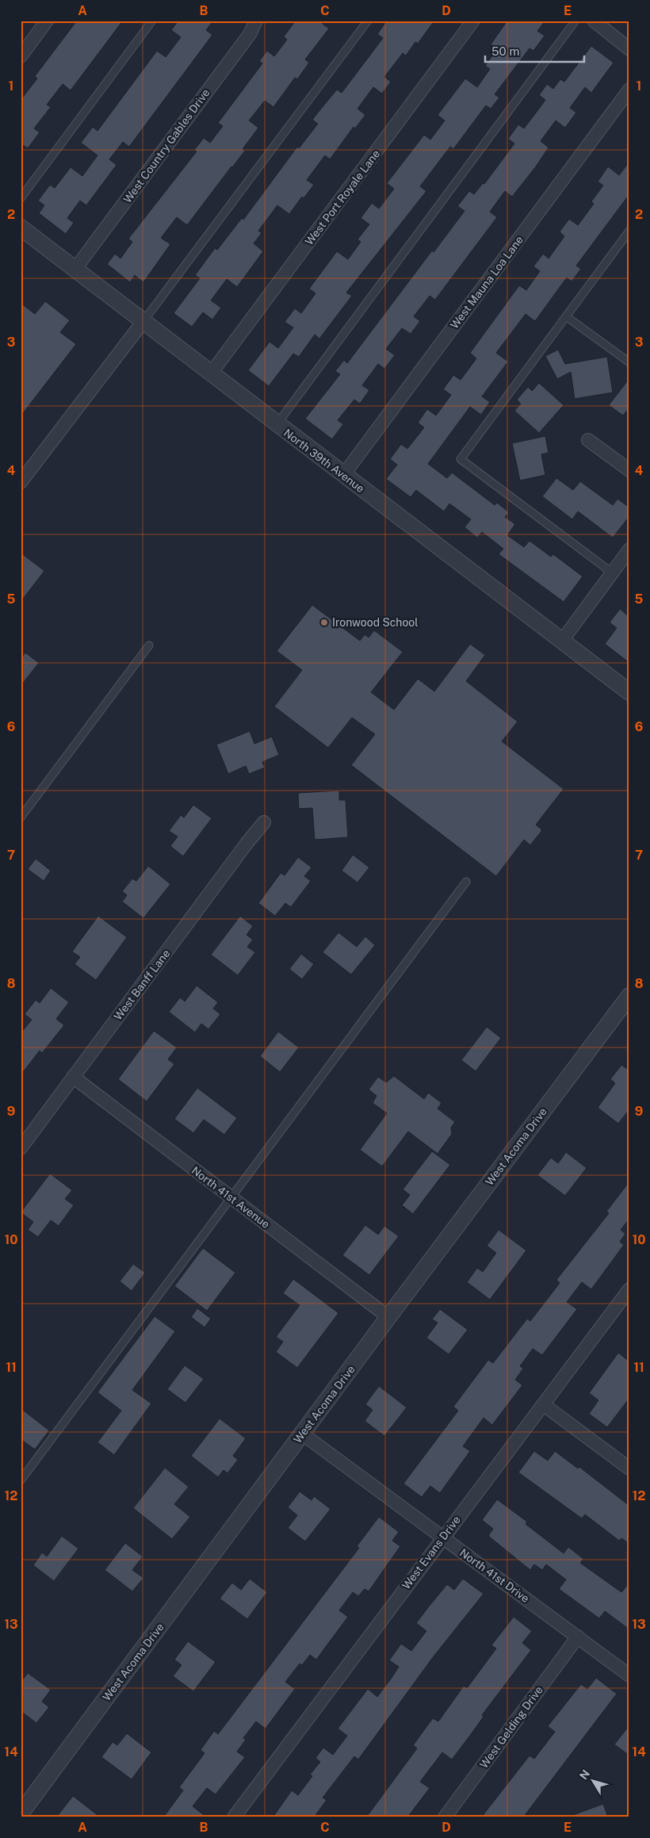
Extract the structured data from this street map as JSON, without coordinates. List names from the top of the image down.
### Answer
{
  "streets": {
    "street": [
      "West Country Gables Drive",
      "West Port Royale Lane",
      "West Mauna Loa Lane",
      "North 39th Avenue",
      "West Banff Lane",
      "West Acoma Drive",
      "North 41st Avenue",
      "West Evans Drive",
      "North 41st Drive",
      "West Gelding Drive"
    ]
  },
  "crossings": [
    ["West Country Gables Drive", "North 39th Avenue"],
    ["West Port Royale Lane", "North 39th Avenue"],
    ["West Mauna Loa Lane", "North 39th Avenue"],
    ["West Banff Lane", "North 41st Avenue"],
    ["West Acoma Drive", "North 41st Avenue"],
    ["West Acoma Drive", "North 41st Drive"],
    ["West Evans Drive", "North 41st Drive"],
    ["North 41st Drive", "West Gelding Drive"]
  ],
  "places": ["Ironwood School"],
  "scale_bar": "50 m",
  "north": "top left",
  "grid": {
    "columns": [
      "A",
      "B",
      "C",
      "D",
      "E"
    ],
    "rows": [
      "1",
      "2",
      "3",
      "4",
      "5",
      "6",
      "7",
      "8",
      "9",
      "10",
      "11",
      "12",
      "13",
      "14"
    ]
  }
}
